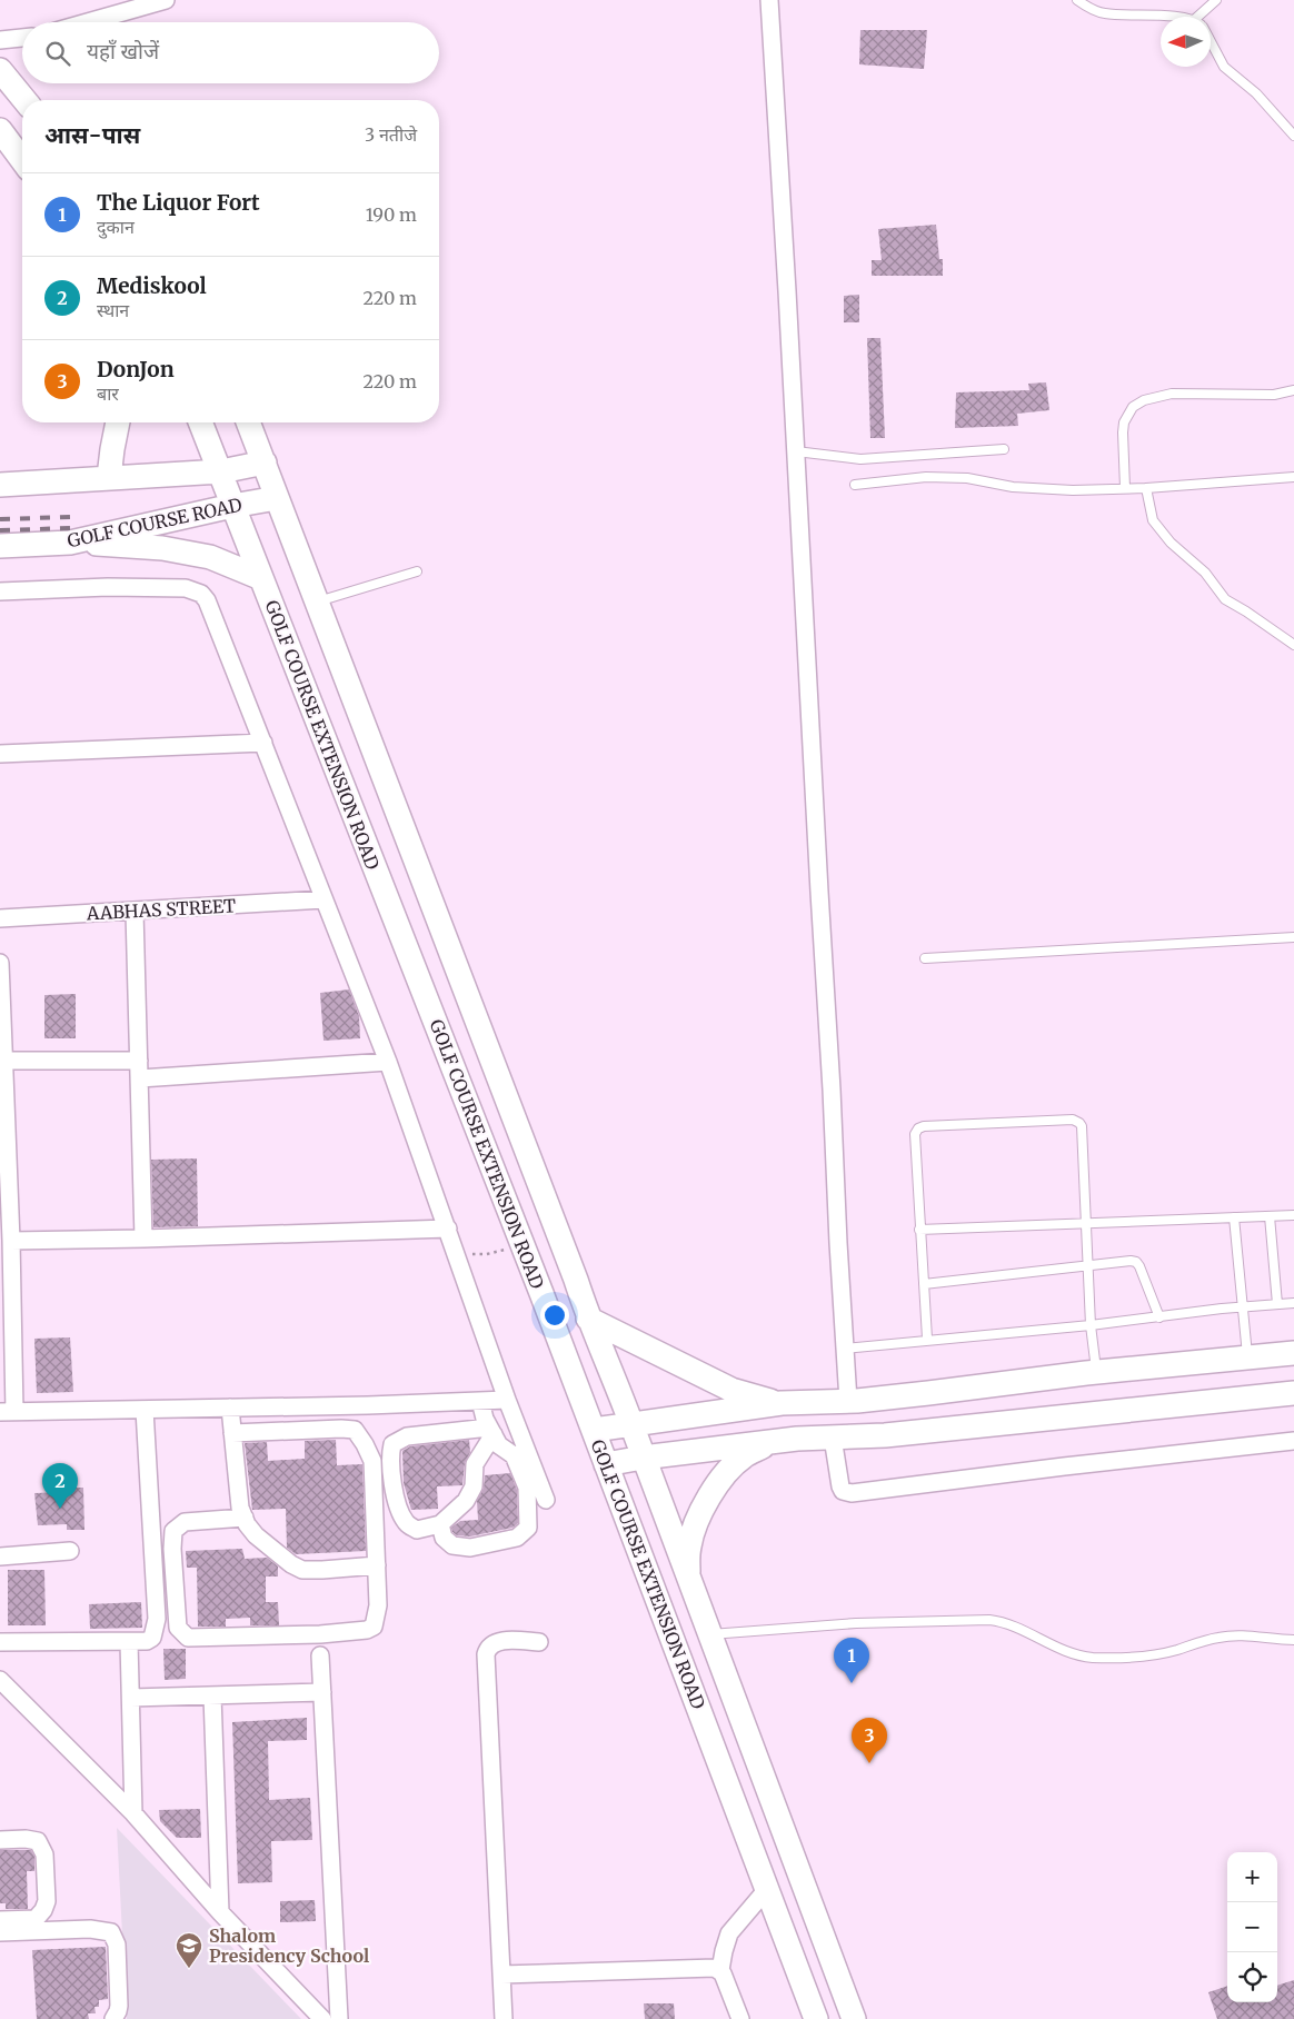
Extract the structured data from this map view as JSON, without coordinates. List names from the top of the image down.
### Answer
{
  "streets": {
    "main road": ["GOLF COURSE ROAD", "GOLF COURSE EXTENSION ROAD"],
    "street": ["AABHAS STREET"]
  },
  "crossings": [
    ["GOLF COURSE ROAD", "GOLF COURSE EXTENSION ROAD"]
  ],
  "places": {
    "school or university": ["Shalom Presidency School"]
  },
  "north": "left",
  "page": {
    "search": "यहाँ खोजें",
    "heading": ["आस-पास", "3 नतीजे"],
    "list": [
      {
        "mark": "1",
        "name": "The Liquor Fort",
        "note": "दुकान",
        "value": "190 m"
      },
      {
        "mark": "2",
        "name": "Mediskool",
        "note": "स्थान",
        "value": "220 m"
      },
      {
        "mark": "3",
        "name": "DonJon",
        "note": "बार",
        "value": "220 m"
      }
    ],
    "pins": ["2", "1", "3"],
    "map_buttons": ["+", "−"]
  }
}
